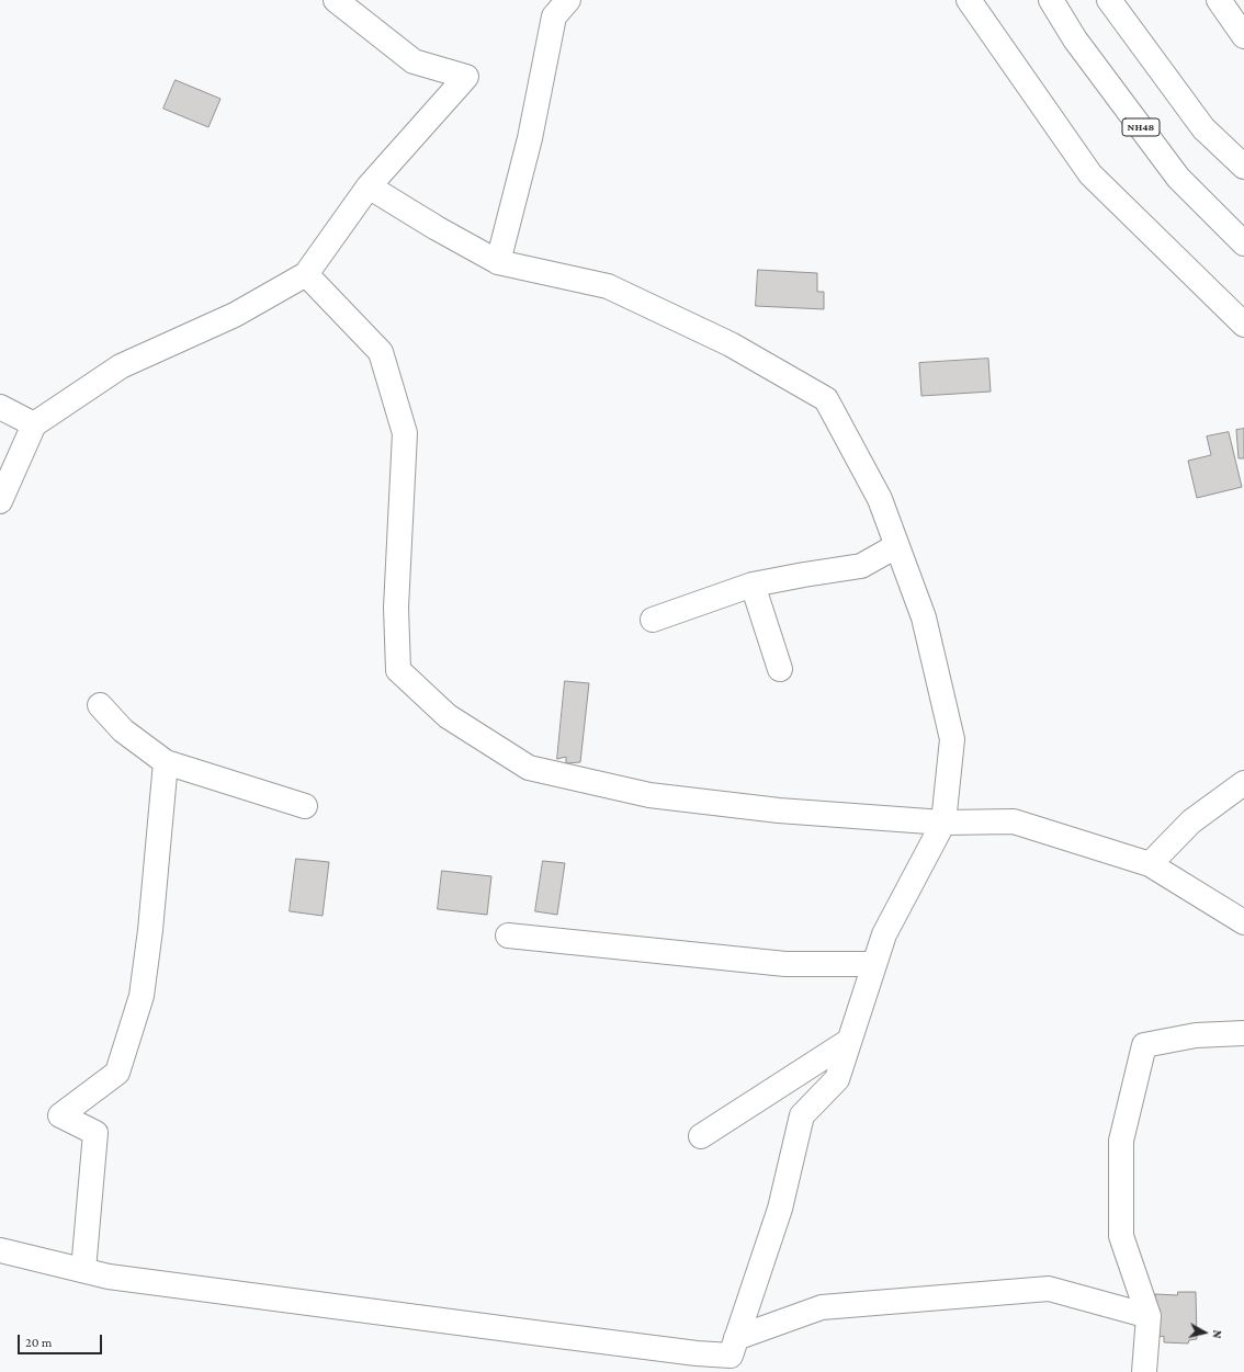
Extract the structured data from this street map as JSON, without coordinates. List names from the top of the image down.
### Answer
{
  "streets": {
    "main road": ["NH48"]
  },
  "scale_bar": "20 m",
  "north": "right"
}
